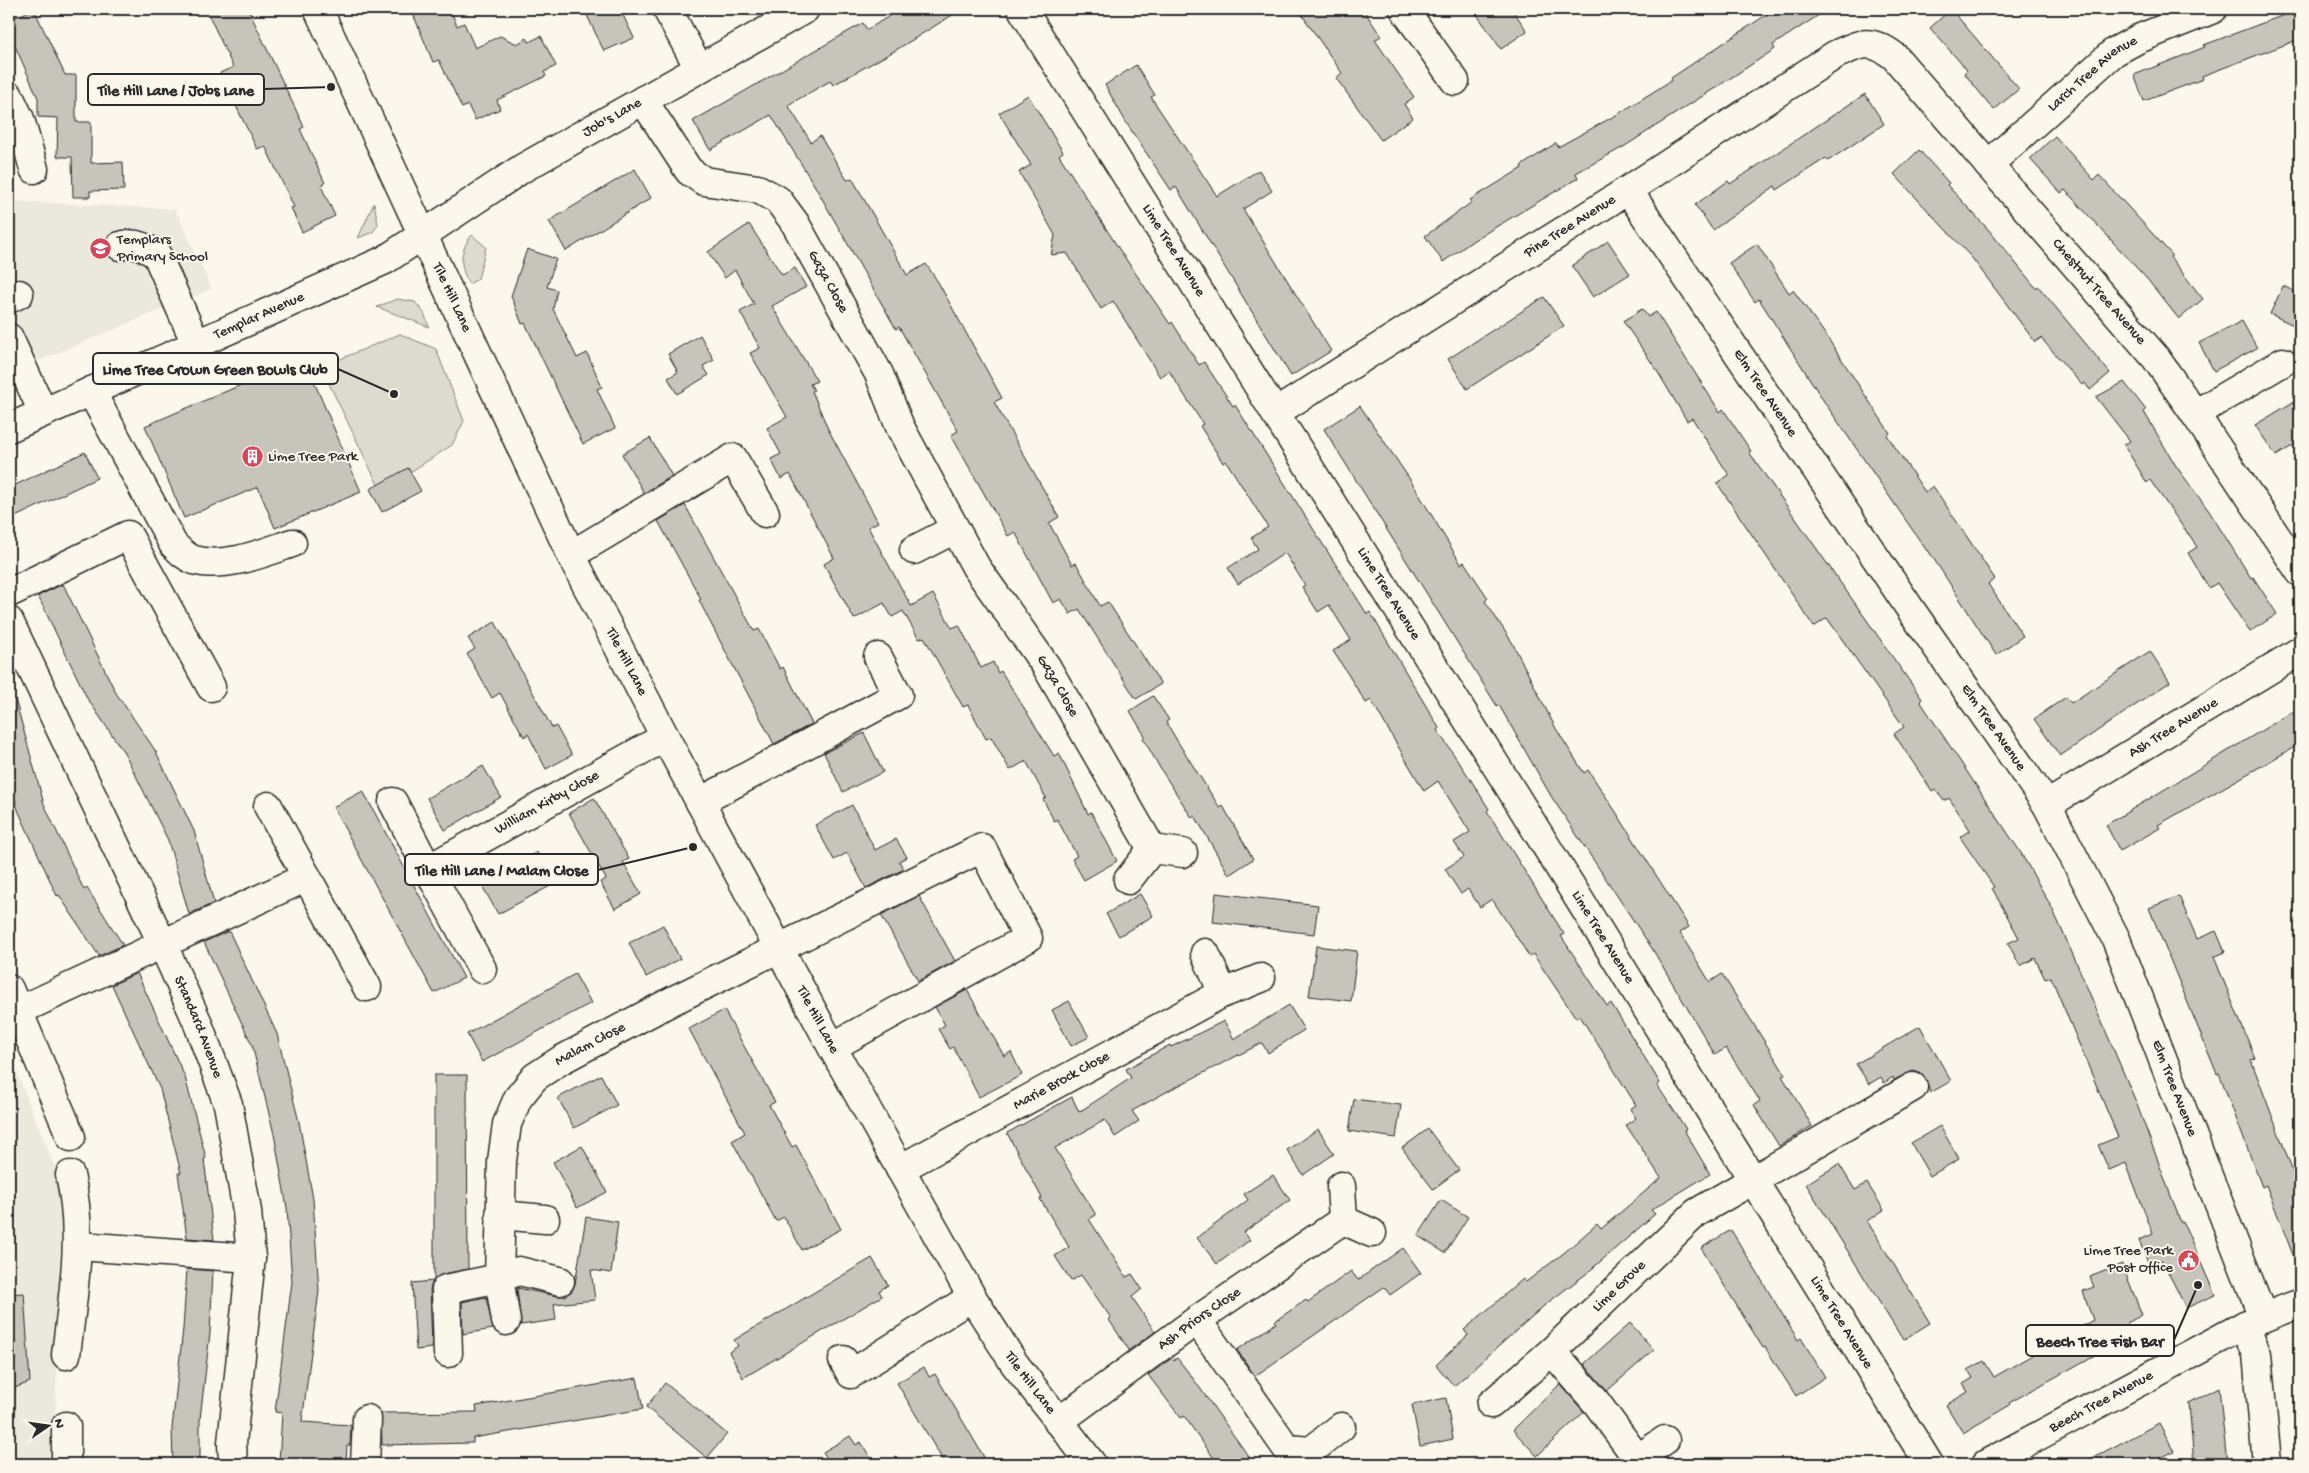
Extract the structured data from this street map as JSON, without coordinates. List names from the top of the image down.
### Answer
{
  "streets": {
    "street": [
      "Larch Tree Avenue",
      "Job's Lane",
      "Pine Tree Avenue",
      "Lime Tree Avenue",
      "Gaza Close",
      "Chestnut Tree Avenue",
      "Tile Hill Lane",
      "Templar Avenue",
      "Elm Tree Avenue",
      "Ash Tree Avenue",
      "William Kirby Close",
      "Standard Avenue",
      "Malam Close",
      "Marie Brock Close",
      "Lime Grove",
      "Ash Priors Close",
      "Beech Tree Avenue"
    ]
  },
  "crossings": [
    ["Larch Tree Avenue", "Chestnut Tree Avenue"],
    ["Job's Lane", "Gaza Close"],
    ["Job's Lane", "Tile Hill Lane"],
    ["Job's Lane", "Templar Avenue"],
    ["Pine Tree Avenue", "Lime Tree Avenue"],
    ["Pine Tree Avenue", "Chestnut Tree Avenue"],
    ["Pine Tree Avenue", "Elm Tree Avenue"],
    ["Lime Tree Avenue", "Lime Grove"],
    ["Tile Hill Lane", "Templar Avenue"],
    ["Tile Hill Lane", "William Kirby Close"],
    ["Tile Hill Lane", "Malam Close"],
    ["Tile Hill Lane", "Marie Brock Close"],
    ["Tile Hill Lane", "Ash Priors Close"],
    ["Elm Tree Avenue", "Ash Tree Avenue"],
    ["Elm Tree Avenue", "Beech Tree Avenue"]
  ],
  "places": {
    "other": [
      "Tile Hill Lane / Jobs Lane",
      "Lime Tree Crown Green Bowls Club",
      "Tile Hill Lane / Malam Close",
      "Beech Tree Fish Bar"
    ],
    "school or university": ["Templars Primary School"],
    "building": ["Lime Tree Park"],
    "public building": ["Lime Tree Park Post Office"]
  },
  "north": "right"
}
